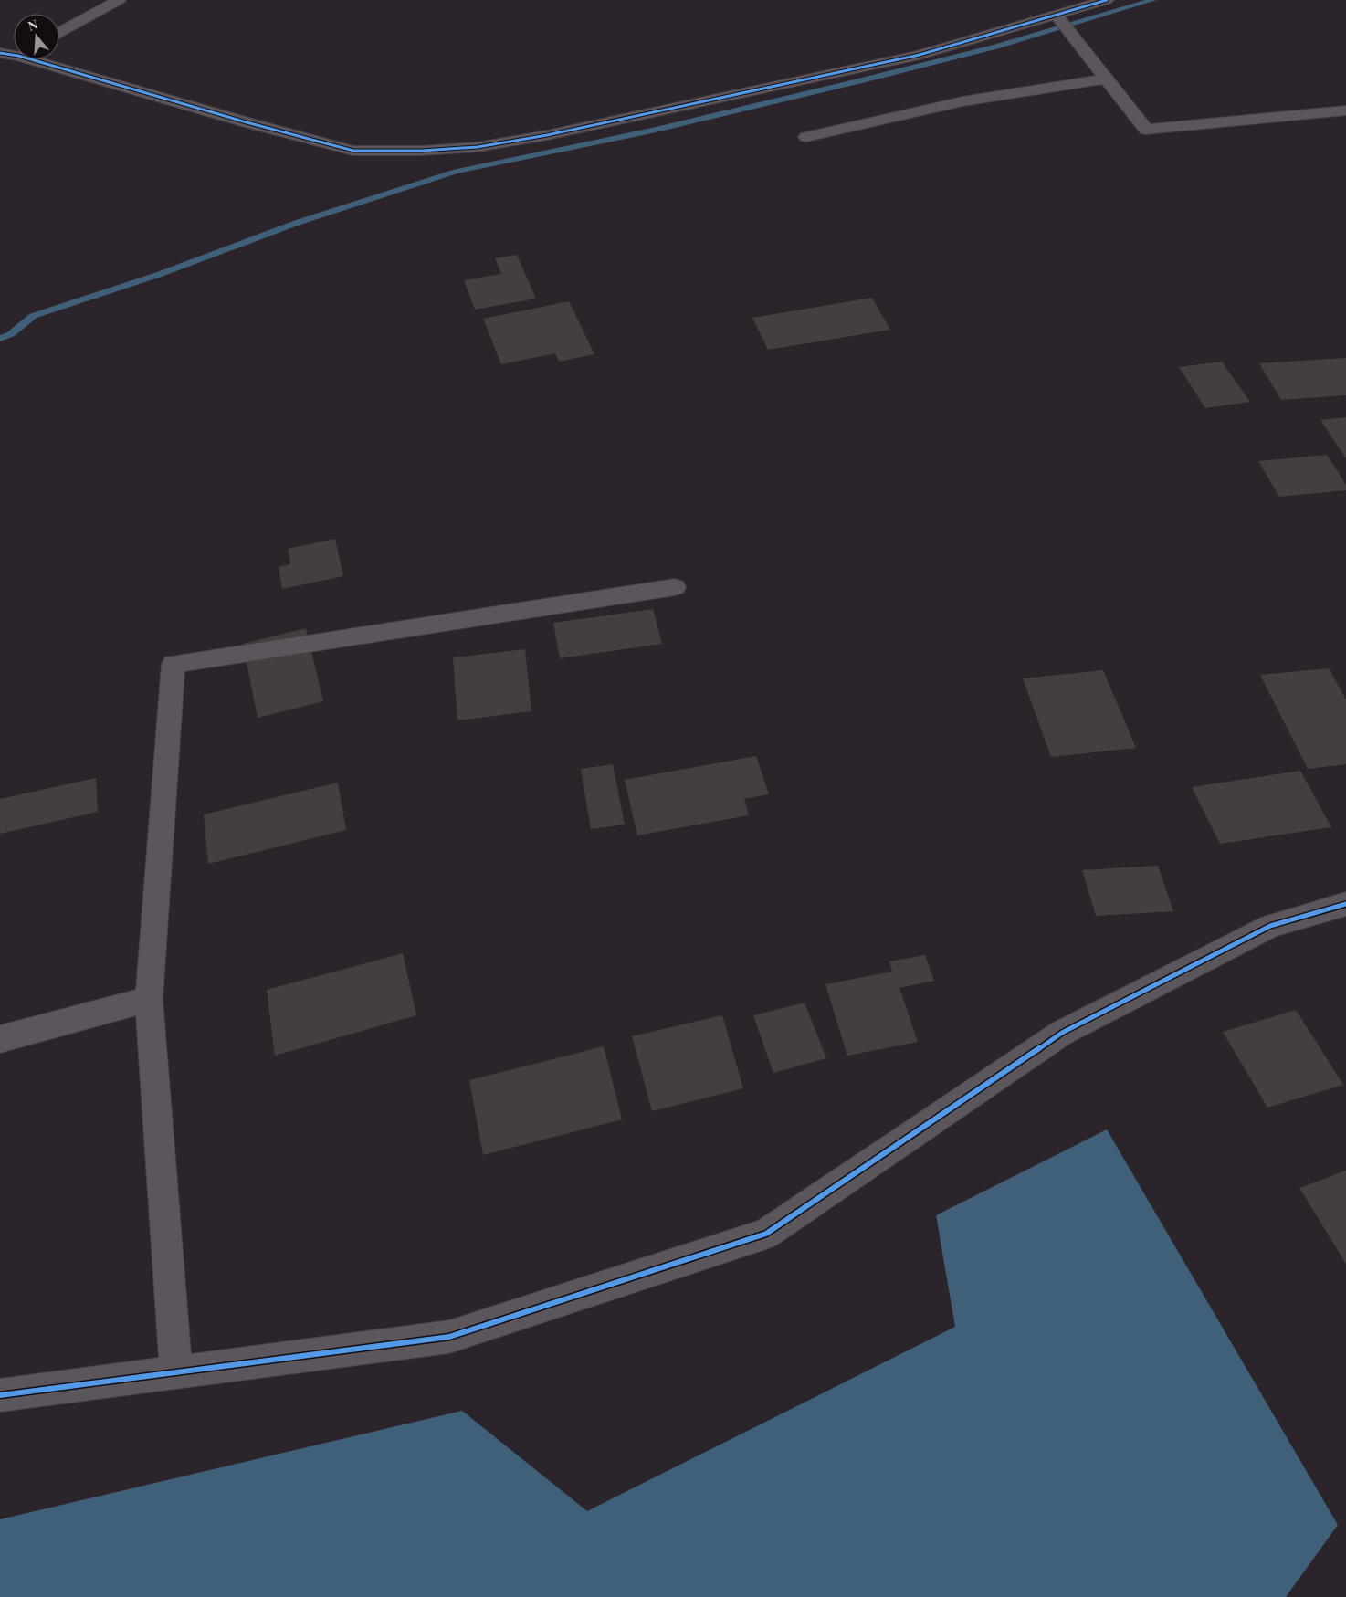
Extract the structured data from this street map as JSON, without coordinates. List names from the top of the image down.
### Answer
{
  "north": "top"
}
